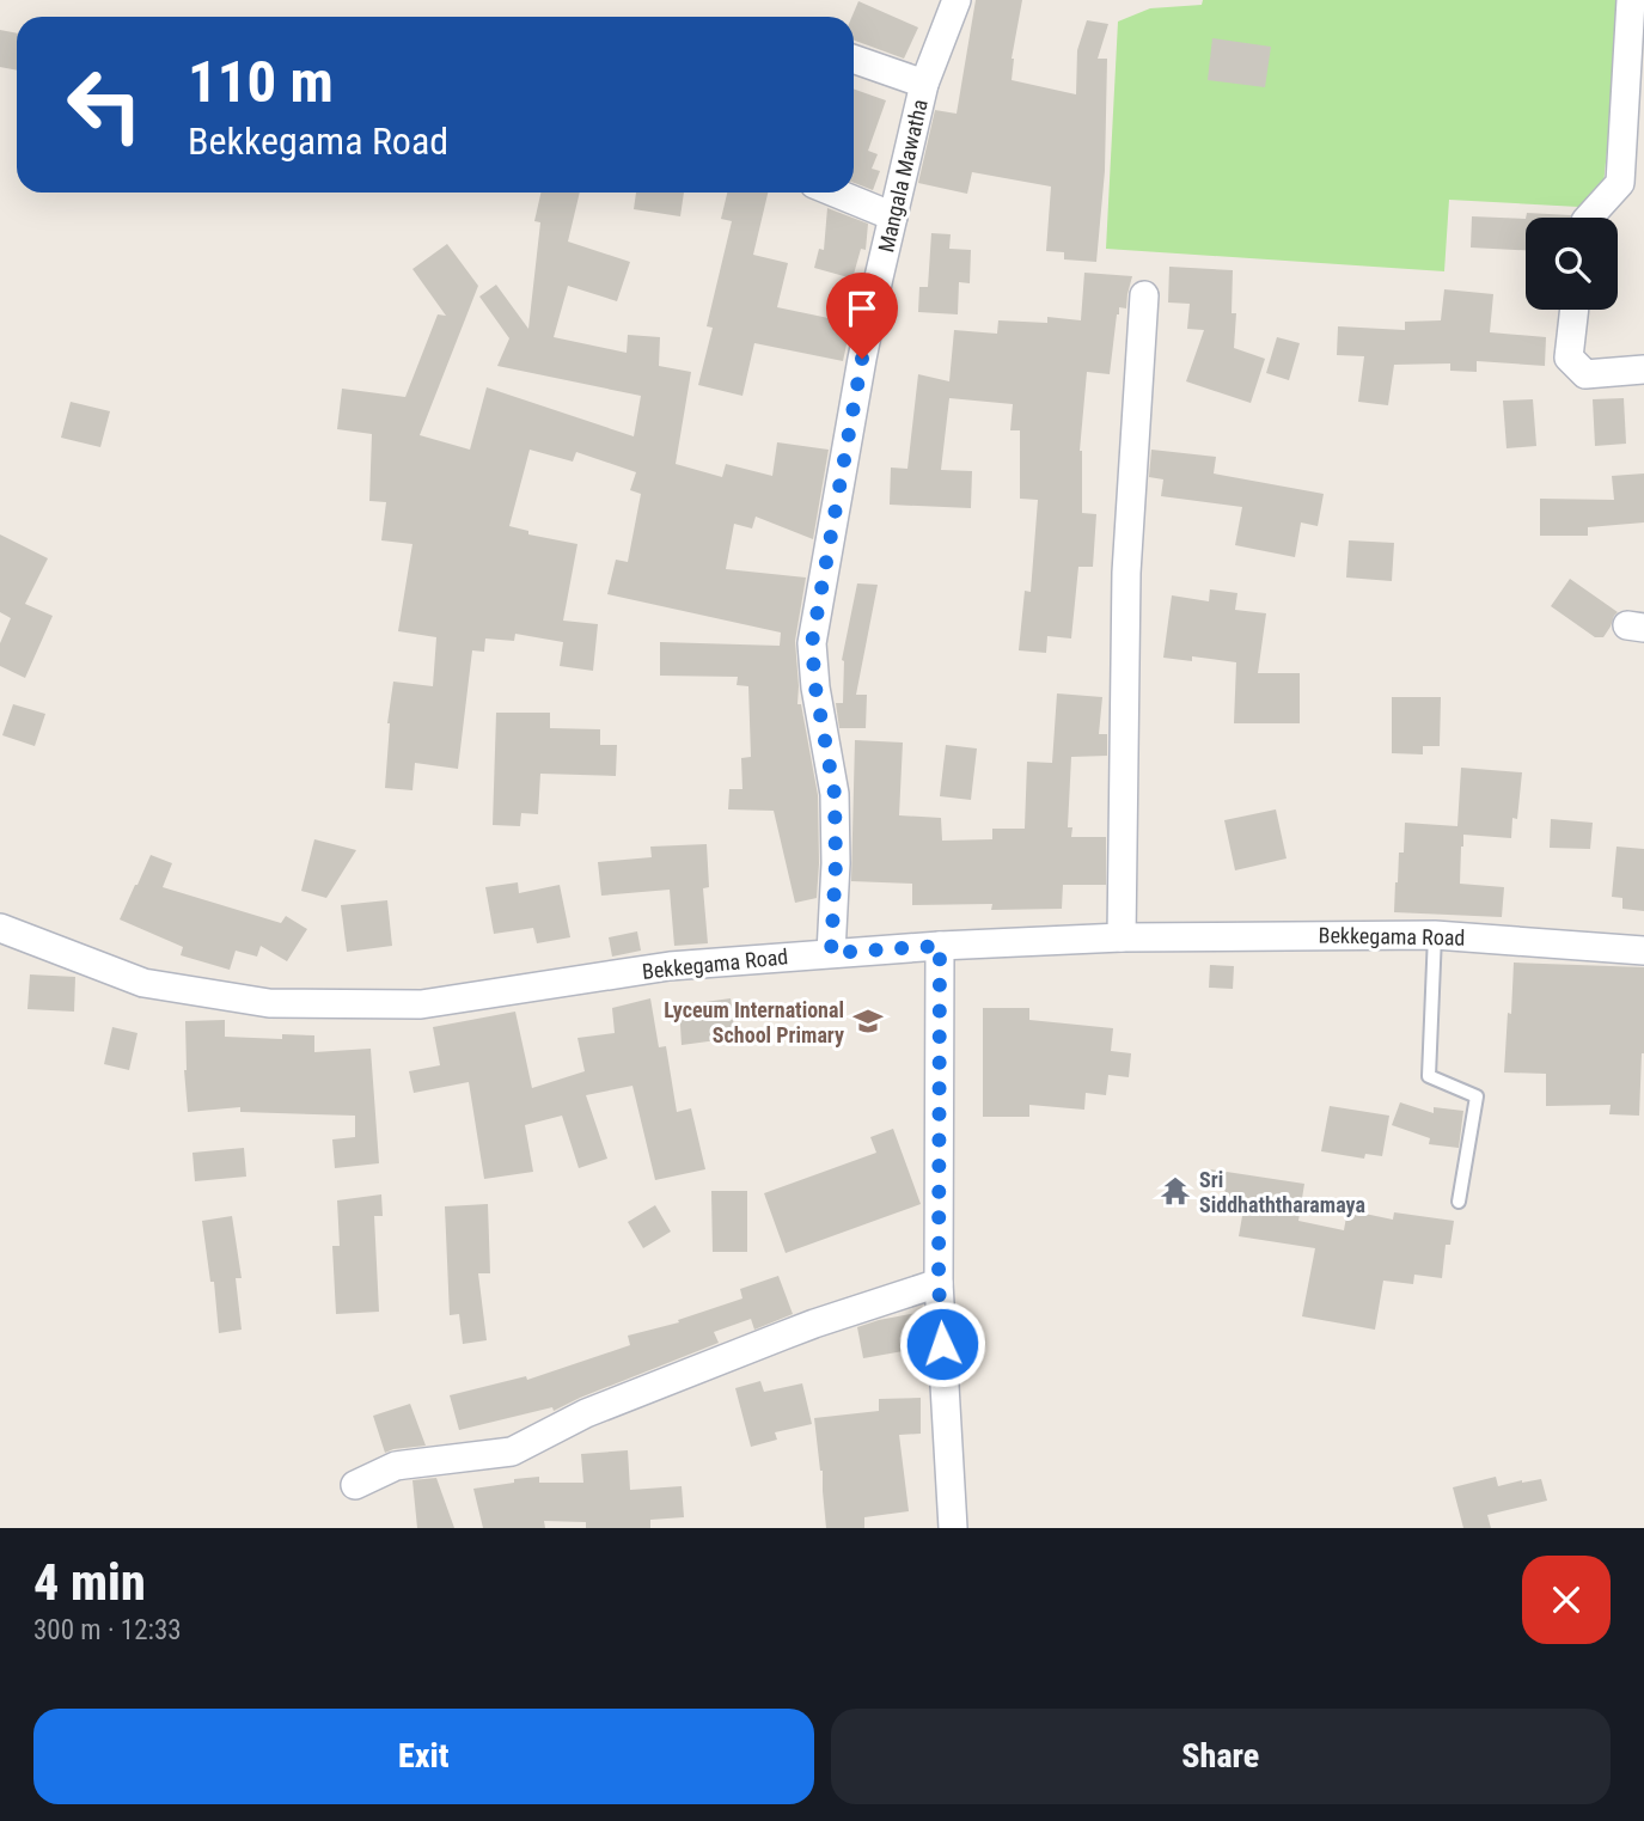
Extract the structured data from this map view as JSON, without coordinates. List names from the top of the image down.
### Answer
{
  "streets": {
    "street": ["Mangala Mawatha", "Bekkegama Road"]
  },
  "crossings": [
    ["Mangala Mawatha", "Bekkegama Road"]
  ],
  "places": {
    "school or university": ["Lyceum International School Primary"],
    "temple": ["Sri Siddhaththaramaya"]
  },
  "page": {
    "turn": ["110 m", "Bekkegama Road"],
    "heading": ["4 min", "300 m · 12:33"],
    "buttons": ["Exit", "Share"]
  }
}
